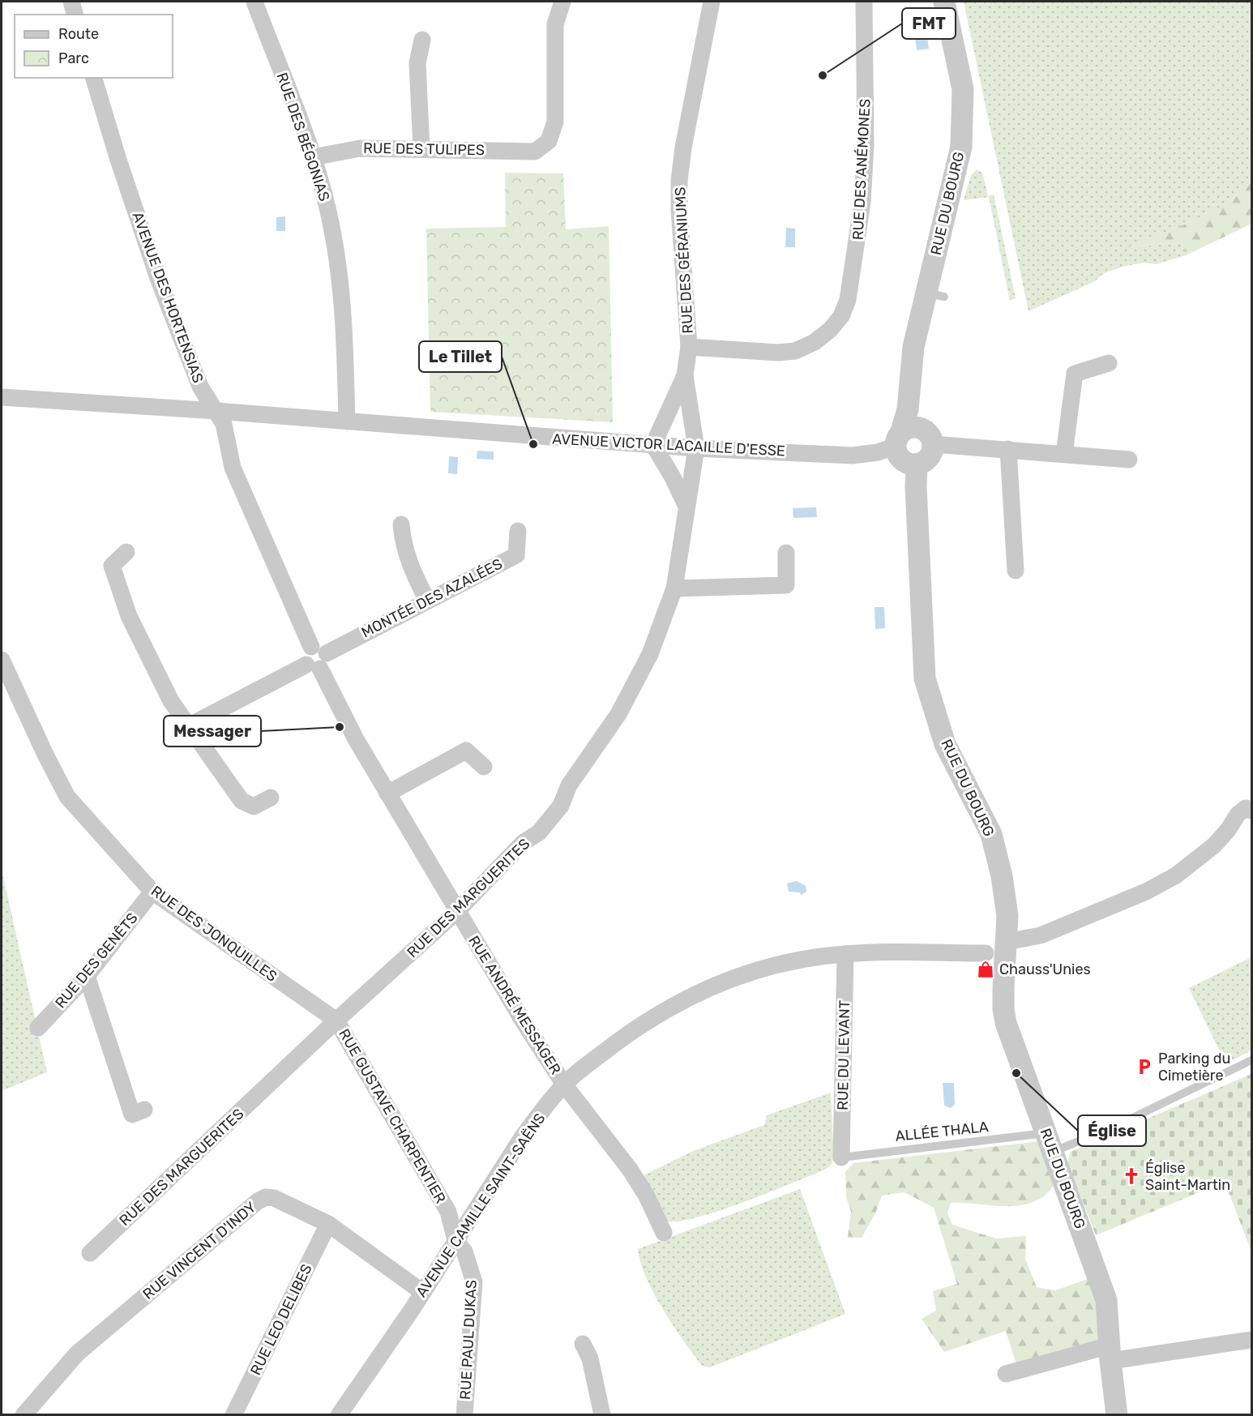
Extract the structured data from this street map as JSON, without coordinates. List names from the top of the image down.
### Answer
{
  "streets": {
    "street": [
      "RUE DES BÉGONIAS",
      "RUE DES TULIPES",
      "RUE DES ANÉMONES",
      "RUE DU BOURG",
      "RUE DES GÉRANIUMS",
      "AVENUE DES HORTENSIAS",
      "AVENUE VICTOR LACAILLE D'ESSE",
      "MONTÉE DES AZALÉES",
      "RUE DES MARGUERITES",
      "RUE DES JONQUILLES",
      "RUE DES GENÊTS",
      "RUE ANDRÉ MESSAGER",
      "RUE DU LEVANT",
      "RUE GUSTAVE CHARPENTIER",
      "AVENUE CAMILLE SAINT-SAËNS",
      "RUE VINCENT D'INDY",
      "RUE LEO DELIBES",
      "RUE PAUL DUKAS"
    ],
    "lane": ["ALLÉE THALA"]
  },
  "crossings": [
    ["RUE DES BÉGONIAS", "RUE DES TULIPES"],
    ["RUE DES BÉGONIAS", "AVENUE VICTOR LACAILLE D'ESSE"],
    ["RUE DES ANÉMONES", "RUE DES GÉRANIUMS"],
    ["RUE DU BOURG", "AVENUE VICTOR LACAILLE D'ESSE"],
    ["RUE DU BOURG", "ALLÉE THALA"],
    ["RUE DES GÉRANIUMS", "AVENUE VICTOR LACAILLE D'ESSE"],
    ["RUE DES GÉRANIUMS", "RUE DES MARGUERITES"],
    ["AVENUE DES HORTENSIAS", "AVENUE VICTOR LACAILLE D'ESSE"],
    ["AVENUE DES HORTENSIAS", "MONTÉE DES AZALÉES"],
    ["AVENUE DES HORTENSIAS", "RUE ANDRÉ MESSAGER"],
    ["AVENUE VICTOR LACAILLE D'ESSE", "RUE DES MARGUERITES"],
    ["MONTÉE DES AZALÉES", "RUE ANDRÉ MESSAGER"],
    ["RUE DES MARGUERITES", "RUE DES JONQUILLES"],
    ["RUE DES MARGUERITES", "RUE ANDRÉ MESSAGER"],
    ["RUE DES MARGUERITES", "RUE GUSTAVE CHARPENTIER"],
    ["RUE DES JONQUILLES", "RUE DES GENÊTS"],
    ["RUE DES JONQUILLES", "RUE GUSTAVE CHARPENTIER"],
    ["RUE ANDRÉ MESSAGER", "AVENUE CAMILLE SAINT-SAËNS"],
    ["RUE DU LEVANT", "ALLÉE THALA"],
    ["RUE DU LEVANT", "AVENUE CAMILLE SAINT-SAËNS"],
    ["RUE GUSTAVE CHARPENTIER", "AVENUE CAMILLE SAINT-SAËNS"],
    ["RUE GUSTAVE CHARPENTIER", "RUE PAUL DUKAS"],
    ["AVENUE CAMILLE SAINT-SAËNS", "RUE VINCENT D'INDY"],
    ["AVENUE CAMILLE SAINT-SAËNS", "RUE PAUL DUKAS"],
    ["RUE VINCENT D'INDY", "RUE LEO DELIBES"]
  ],
  "places": {
    "other": [
      "FMT",
      "Le Tillet",
      "Messager",
      "Église"
    ],
    "shop": ["Chauss'Unies"],
    "parking": ["Parking du Cimetière"],
    "church": ["Église Saint-Martin"]
  },
  "legend": ["Route", "Parc"]
}
